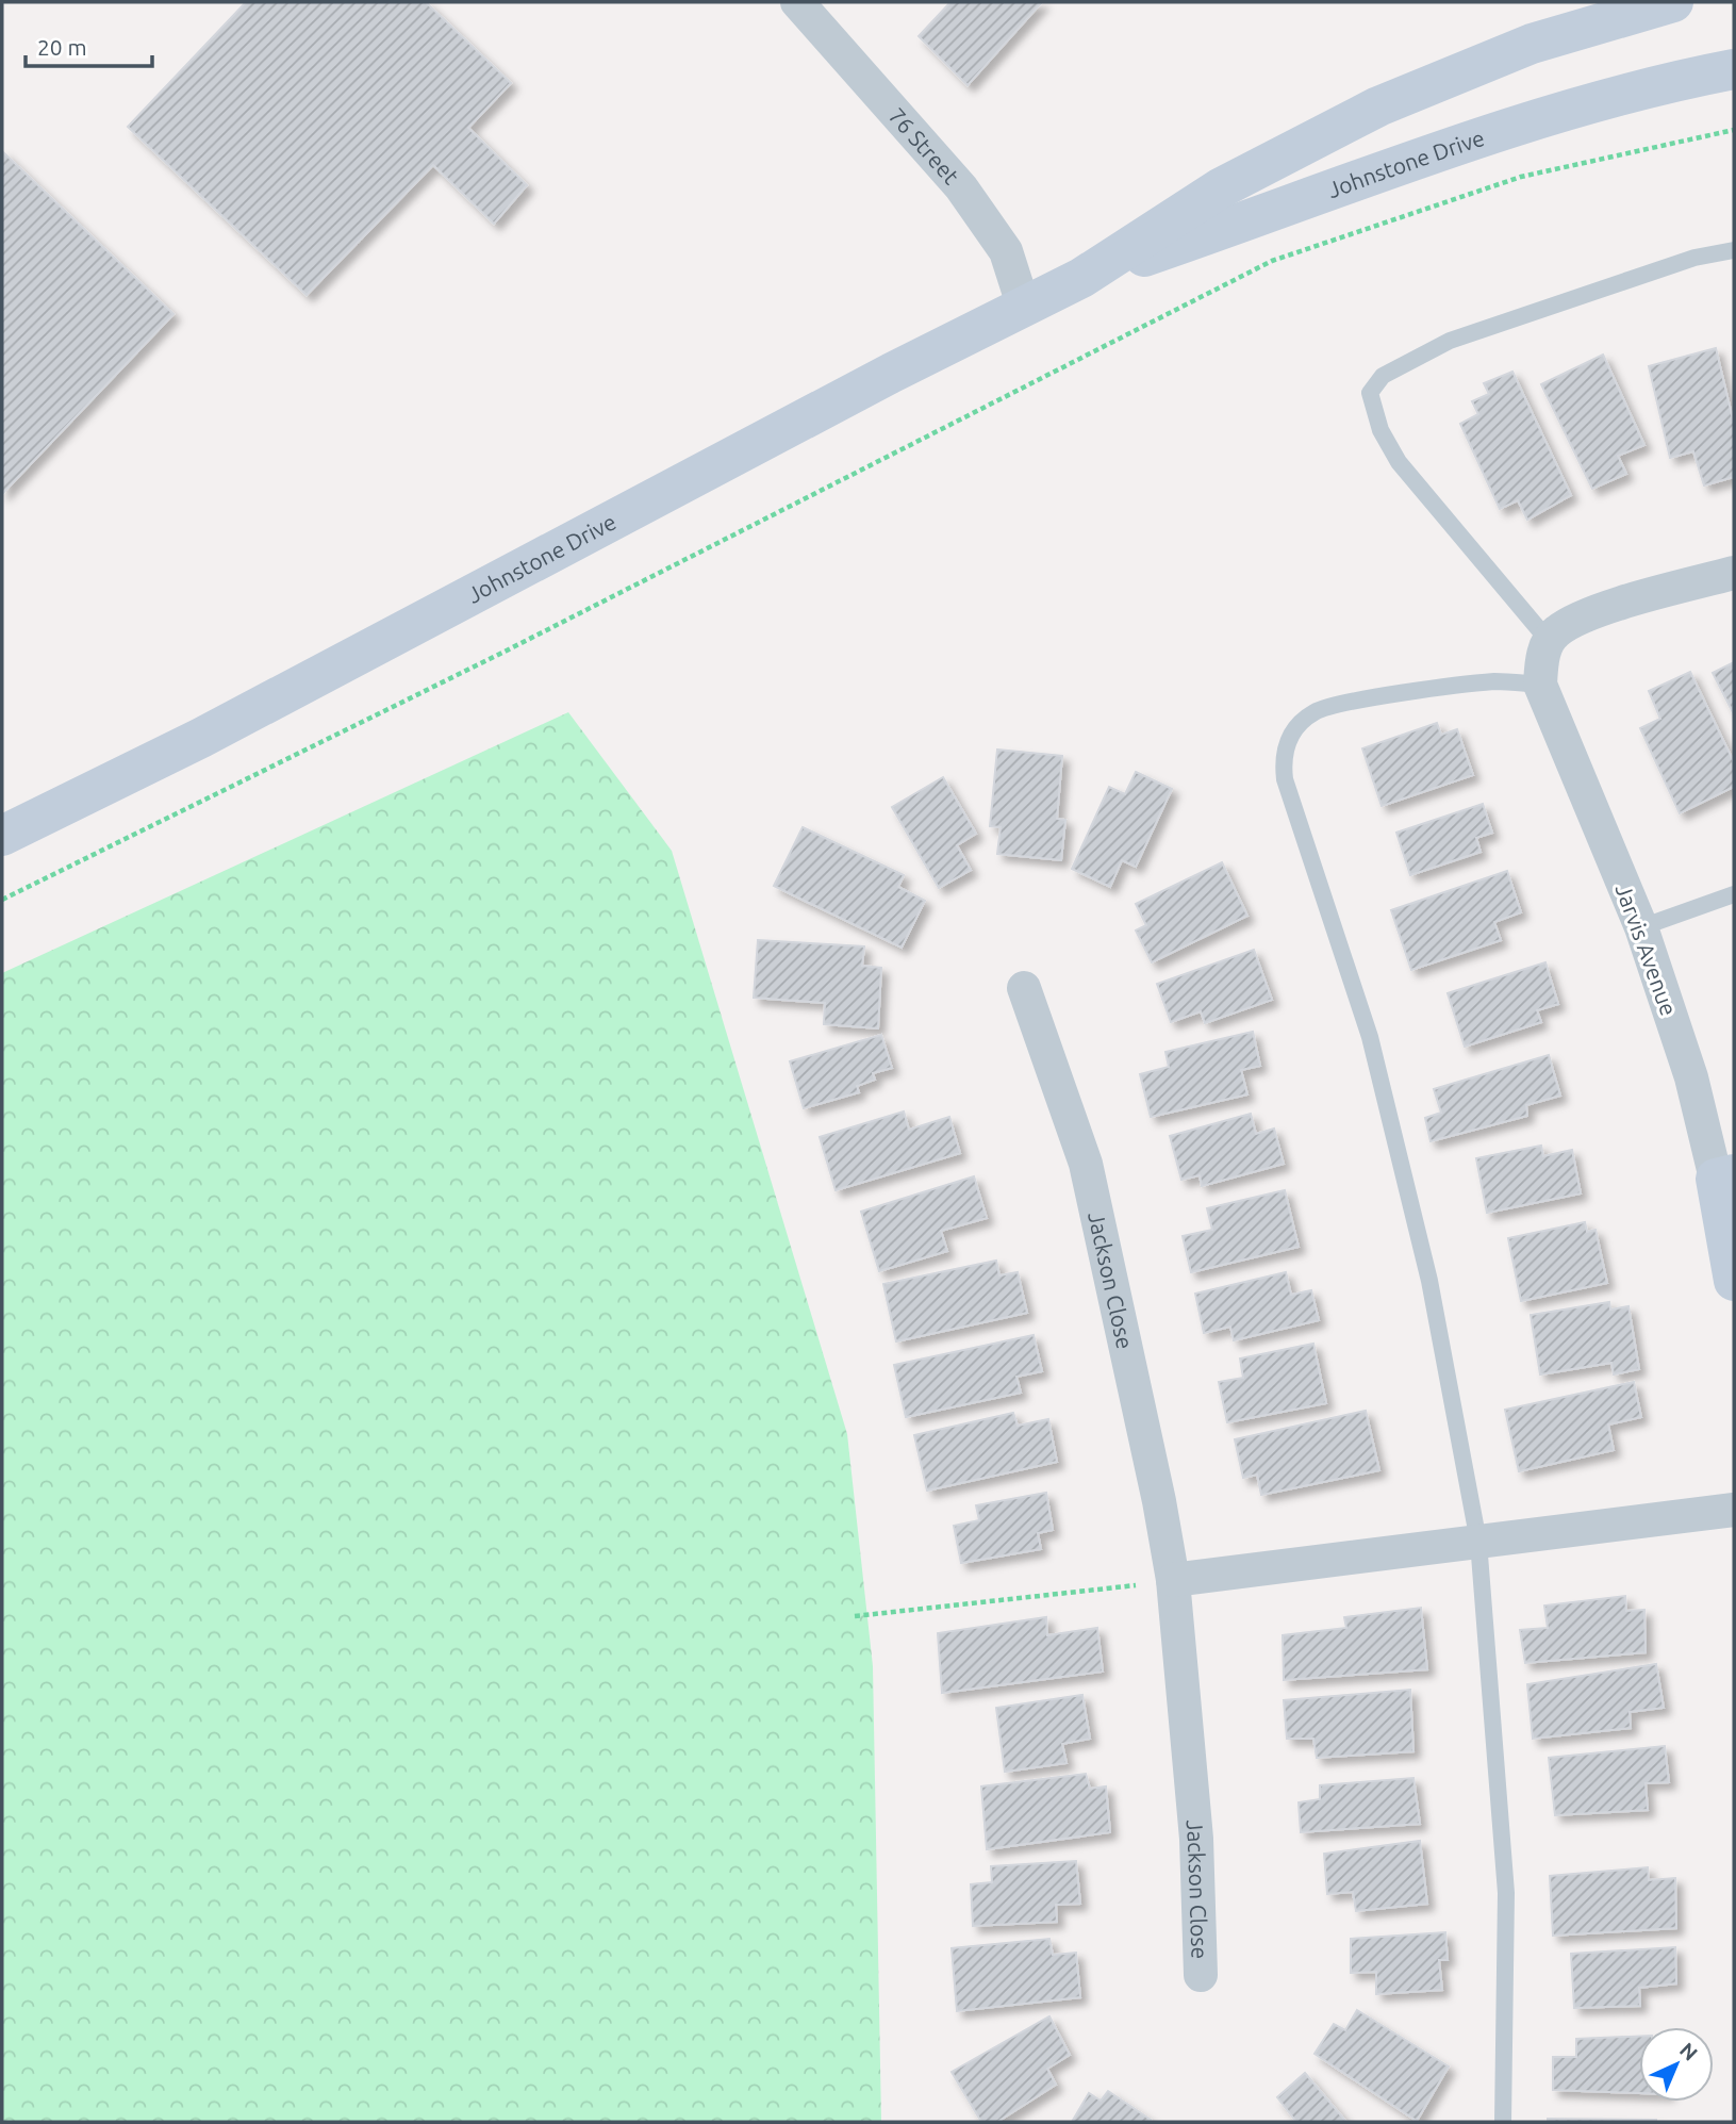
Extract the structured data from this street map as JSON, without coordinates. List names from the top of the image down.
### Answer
{
  "streets": {
    "main road": ["Johnstone Drive", "Jarvis Avenue"],
    "street": ["76 Street", "Jackson Close"]
  },
  "crossings": [
    ["76 Street", "Johnstone Drive"]
  ],
  "scale_bar": "20 m",
  "north": "top right"
}
